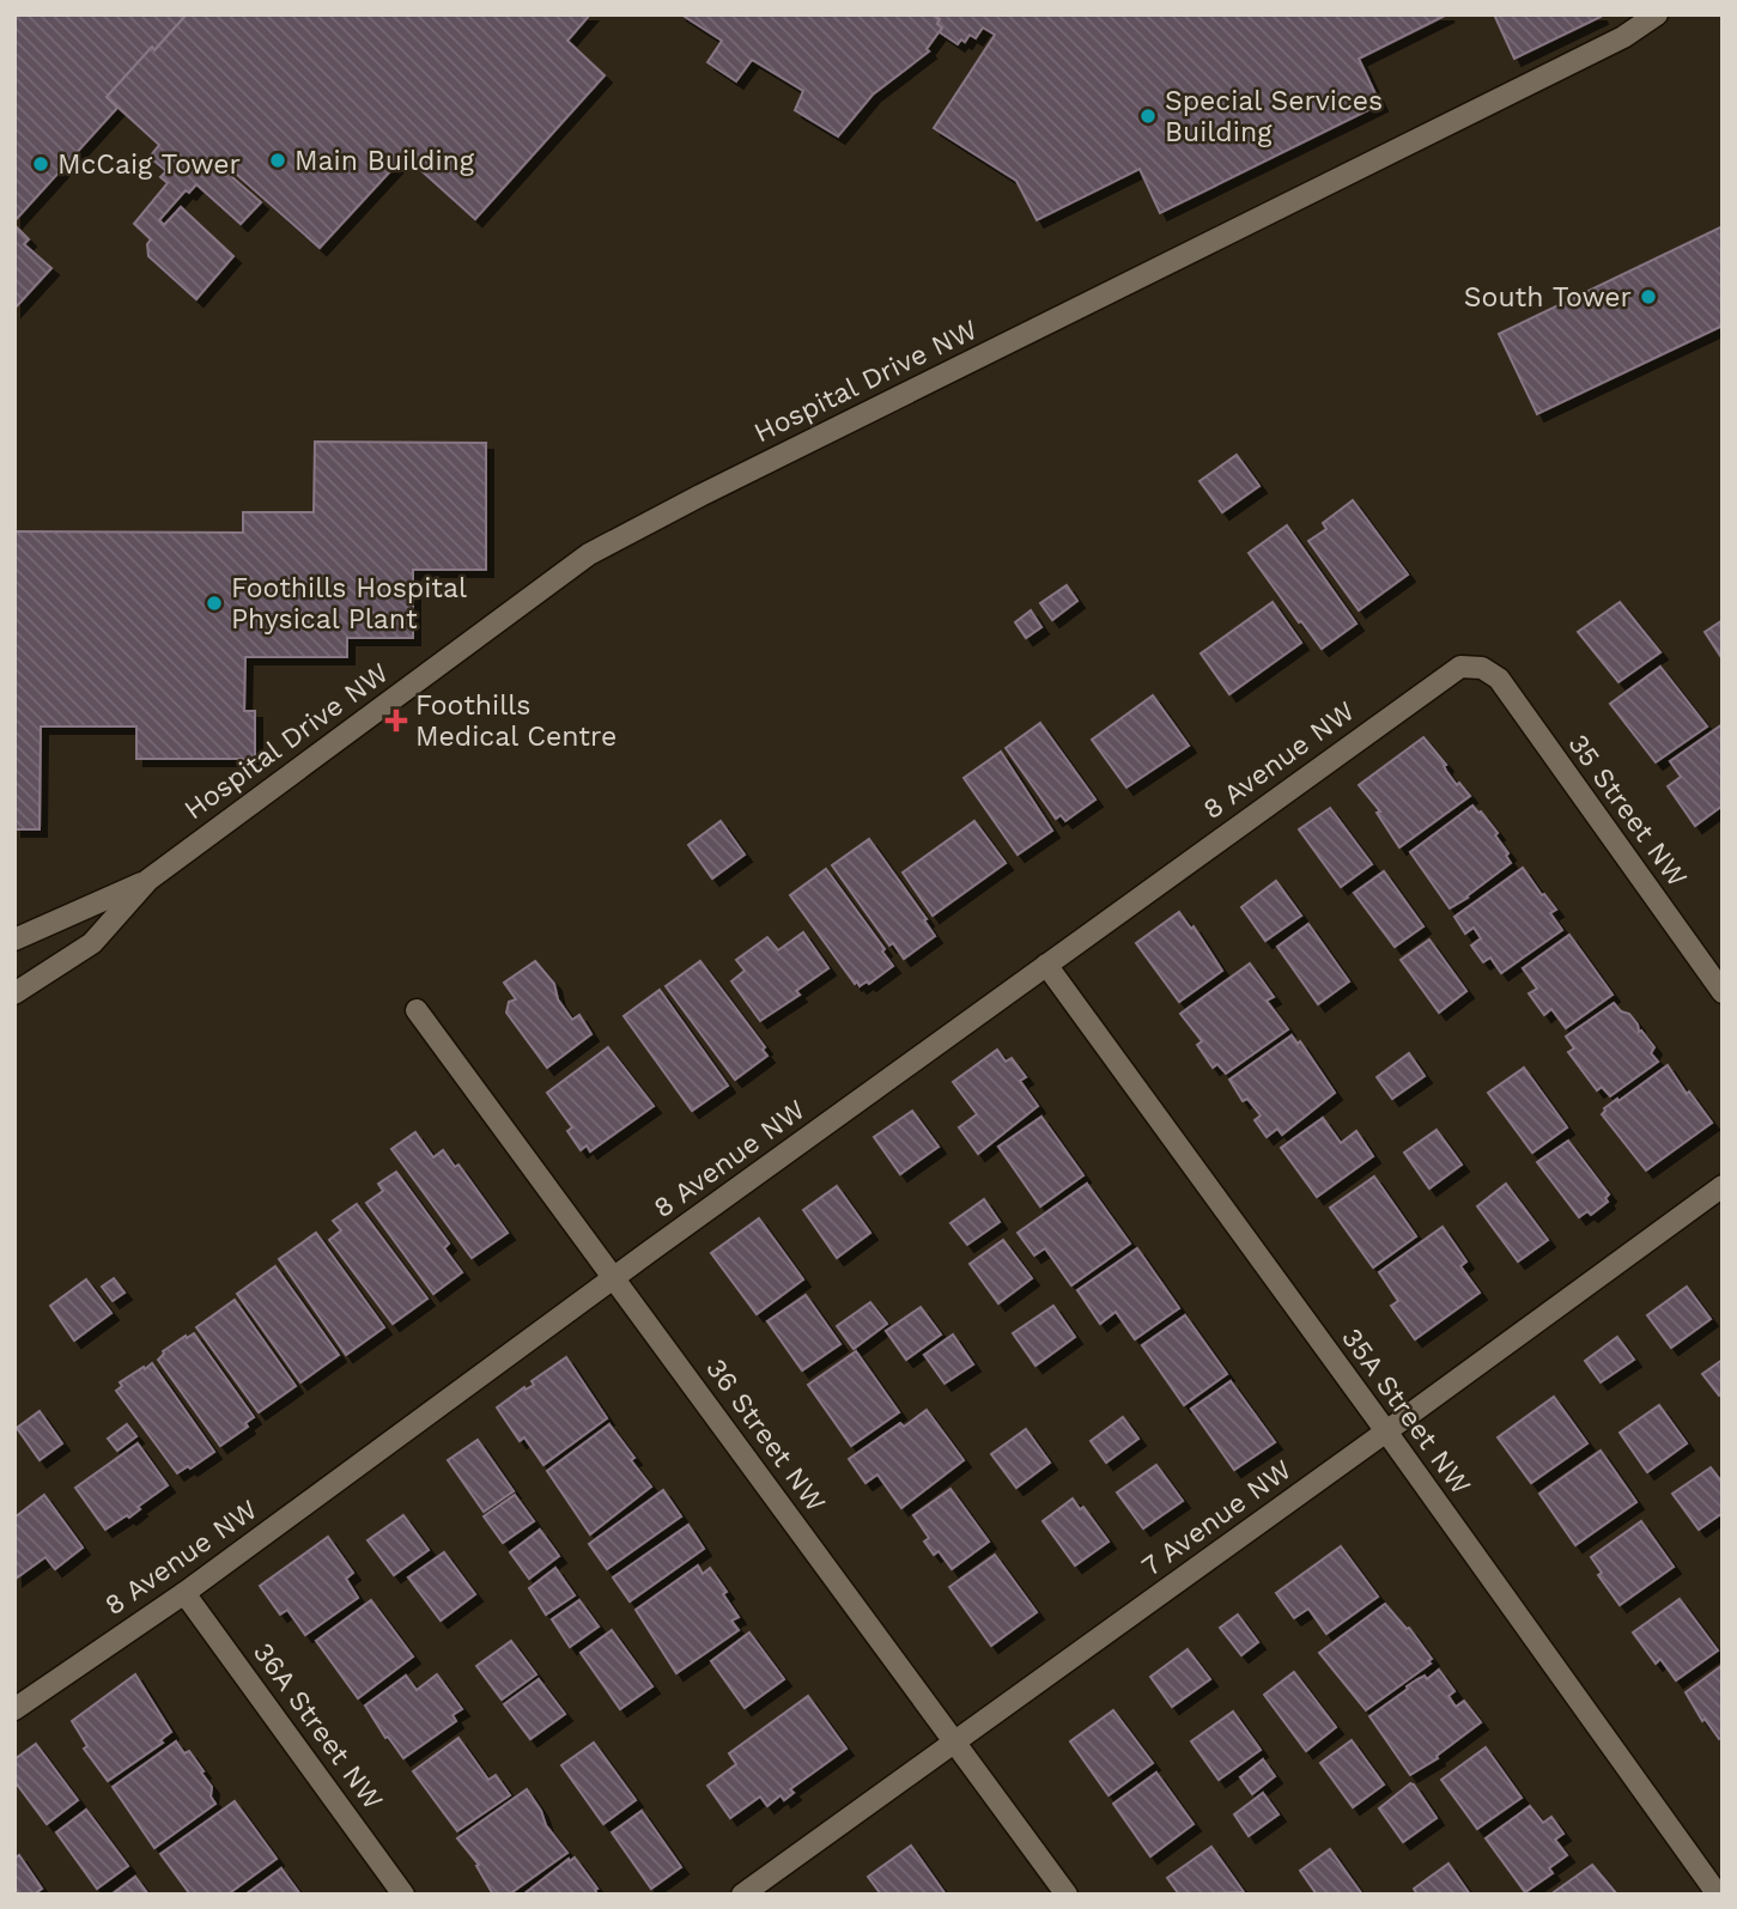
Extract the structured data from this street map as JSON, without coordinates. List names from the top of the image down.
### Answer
{
  "streets": {
    "street": [
      "Hospital Drive NW",
      "8 Avenue NW",
      "35 Street NW",
      "35A Street NW",
      "36 Street NW",
      "7 Avenue NW",
      "36A Street NW"
    ]
  },
  "crossings": [
    ["8 Avenue NW", "35 Street NW"],
    ["8 Avenue NW", "35A Street NW"],
    ["8 Avenue NW", "36 Street NW"],
    ["8 Avenue NW", "36A Street NW"],
    ["35A Street NW", "7 Avenue NW"],
    ["36 Street NW", "7 Avenue NW"]
  ],
  "places": {
    "other": [
      "Special Services Building",
      "Main Building",
      "McCaig Tower",
      "South Tower",
      "Foothills Hospital Physical Plant"
    ],
    "health": ["Foothills Medical Centre"]
  }
}
